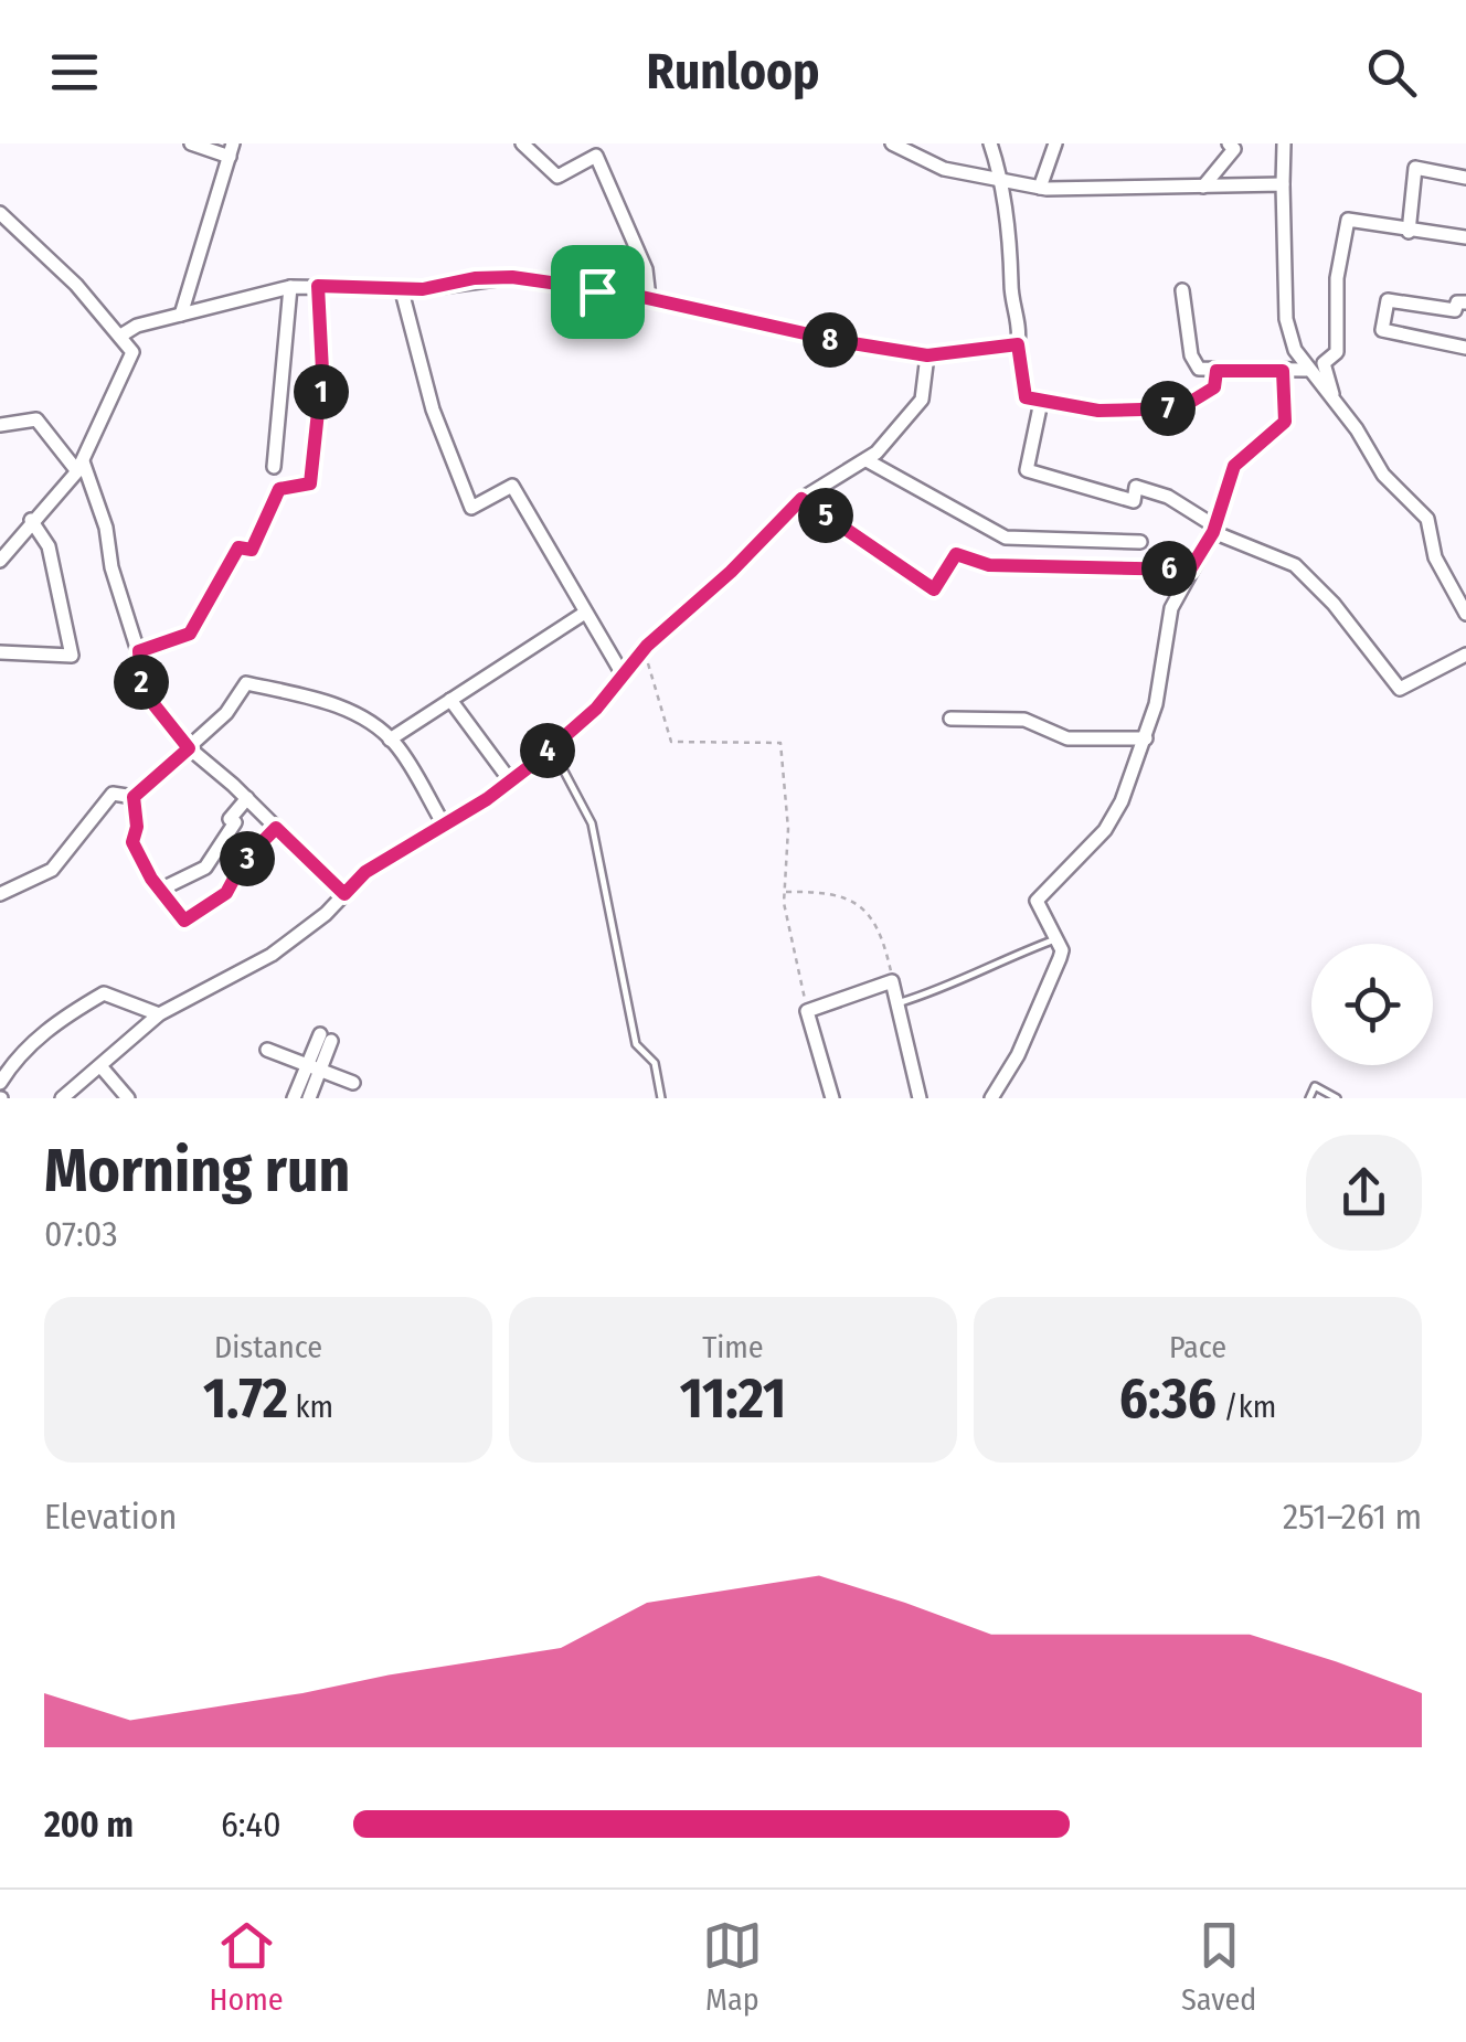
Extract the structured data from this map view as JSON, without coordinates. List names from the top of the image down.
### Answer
{
  "page": {
    "header": "Runloop",
    "pins": [
      "8",
      "1",
      "7",
      "5",
      "6",
      "2",
      "4",
      "3"
    ],
    "heading": ["Morning run", "07:03"],
    "stats": [
      ["Distance", "1.72 km"],
      ["Time", "11:21"],
      ["Pace", "6:36 /km"]
    ],
    "chart": ["Elevation", "251–261 m"],
    "list": [
      {
        "name": "200 m",
        "note": "6:40"
      }
    ],
    "tabs": ["Home", "Map", "Saved"]
  }
}
